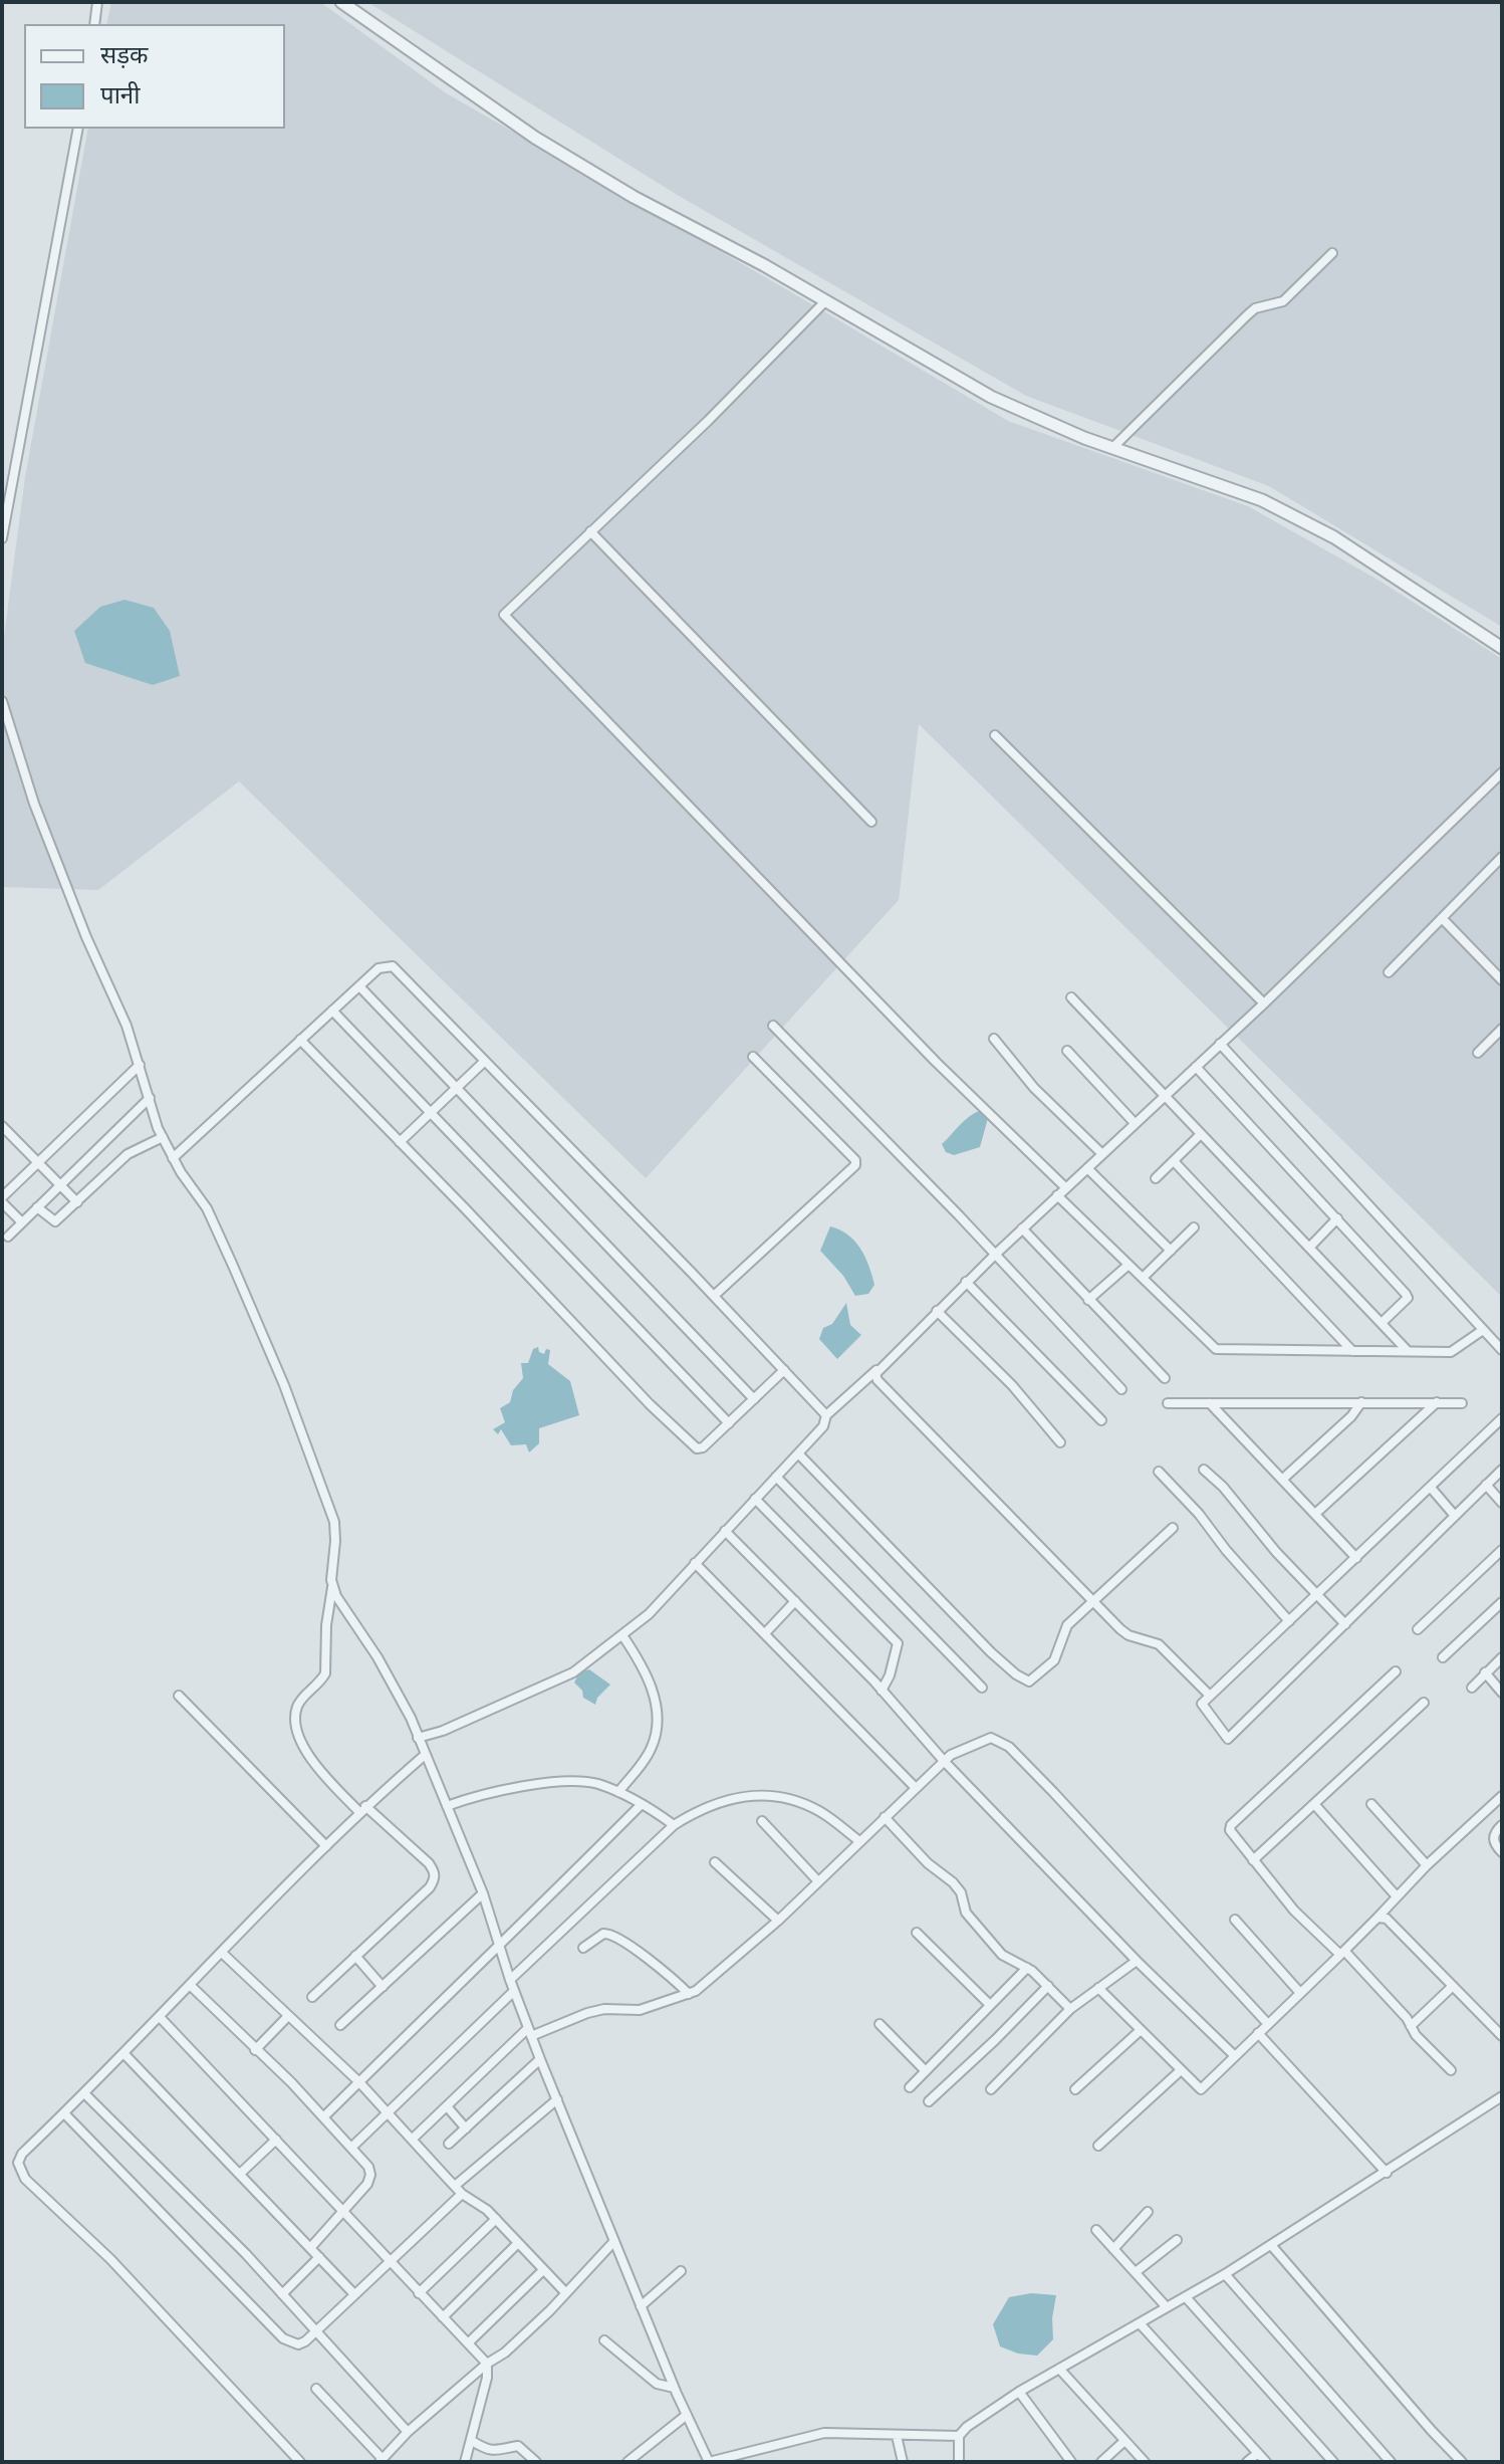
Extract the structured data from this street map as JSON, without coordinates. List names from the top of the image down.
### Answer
{
  "legend": ["सड़क", "पानी"]
}
